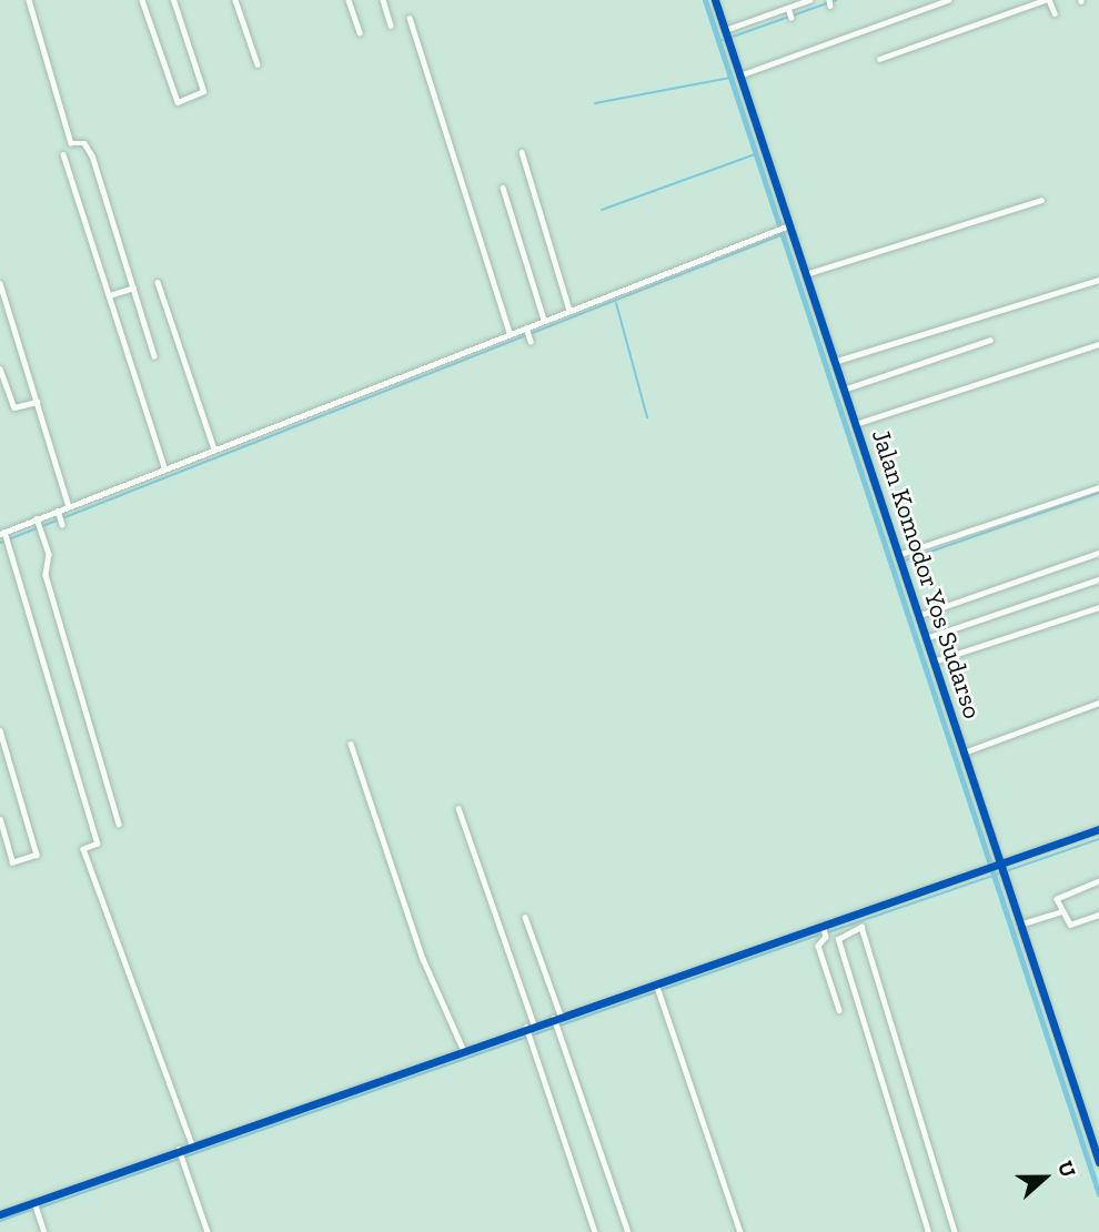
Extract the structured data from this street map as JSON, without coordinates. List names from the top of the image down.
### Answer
{
  "streets": {
    "street": ["Jalan Komodor Yos Sudarso"]
  },
  "north": "right"
}
